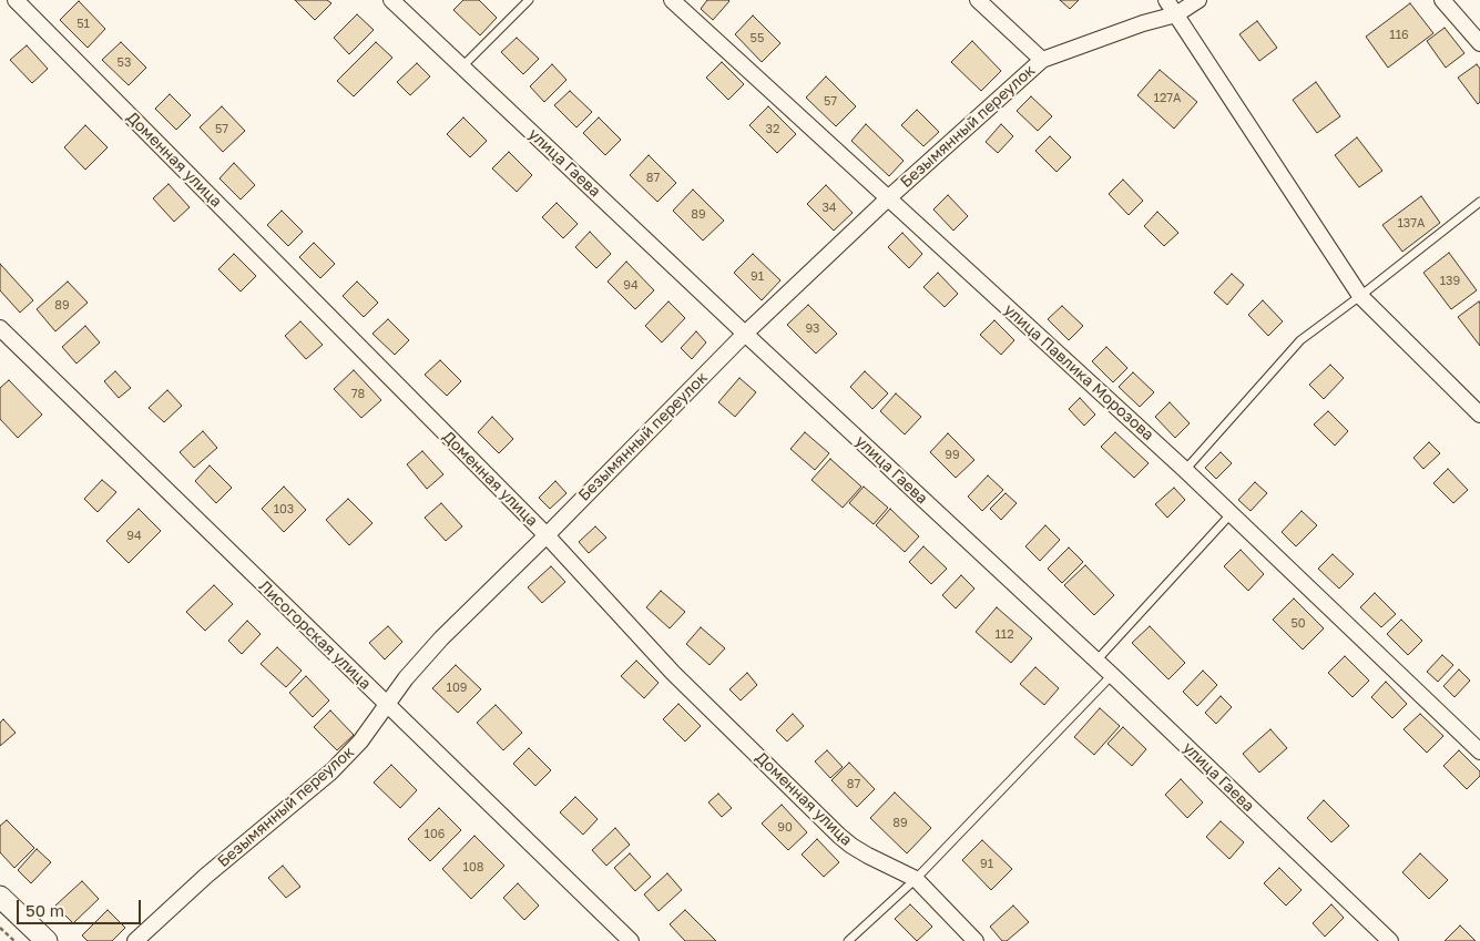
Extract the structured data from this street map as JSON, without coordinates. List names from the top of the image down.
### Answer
{
  "streets": {
    "street": [
      "Безымянный переулок",
      "Доменная улица",
      "улица Гаева",
      "улица Павлика Морозова",
      "Лисогорская улица"
    ]
  },
  "crossings": [
    ["Безымянный переулок", "Доменная улица"],
    ["Безымянный переулок", "улица Гаева"],
    ["Безымянный переулок", "улица Павлика Морозова"],
    ["Безымянный переулок", "Лисогорская улица"]
  ],
  "house_numbers": [
    "51",
    "116",
    "55",
    "53",
    "127А",
    "57",
    "57",
    "32",
    "87",
    "34",
    "89",
    "137А",
    "91",
    "139",
    "94",
    "89",
    "93",
    "78",
    "99",
    "103",
    "94",
    "50",
    "112",
    "109",
    "87",
    "89",
    "90",
    "106",
    "91",
    "108"
  ],
  "scale_bar": "50 m"
}
